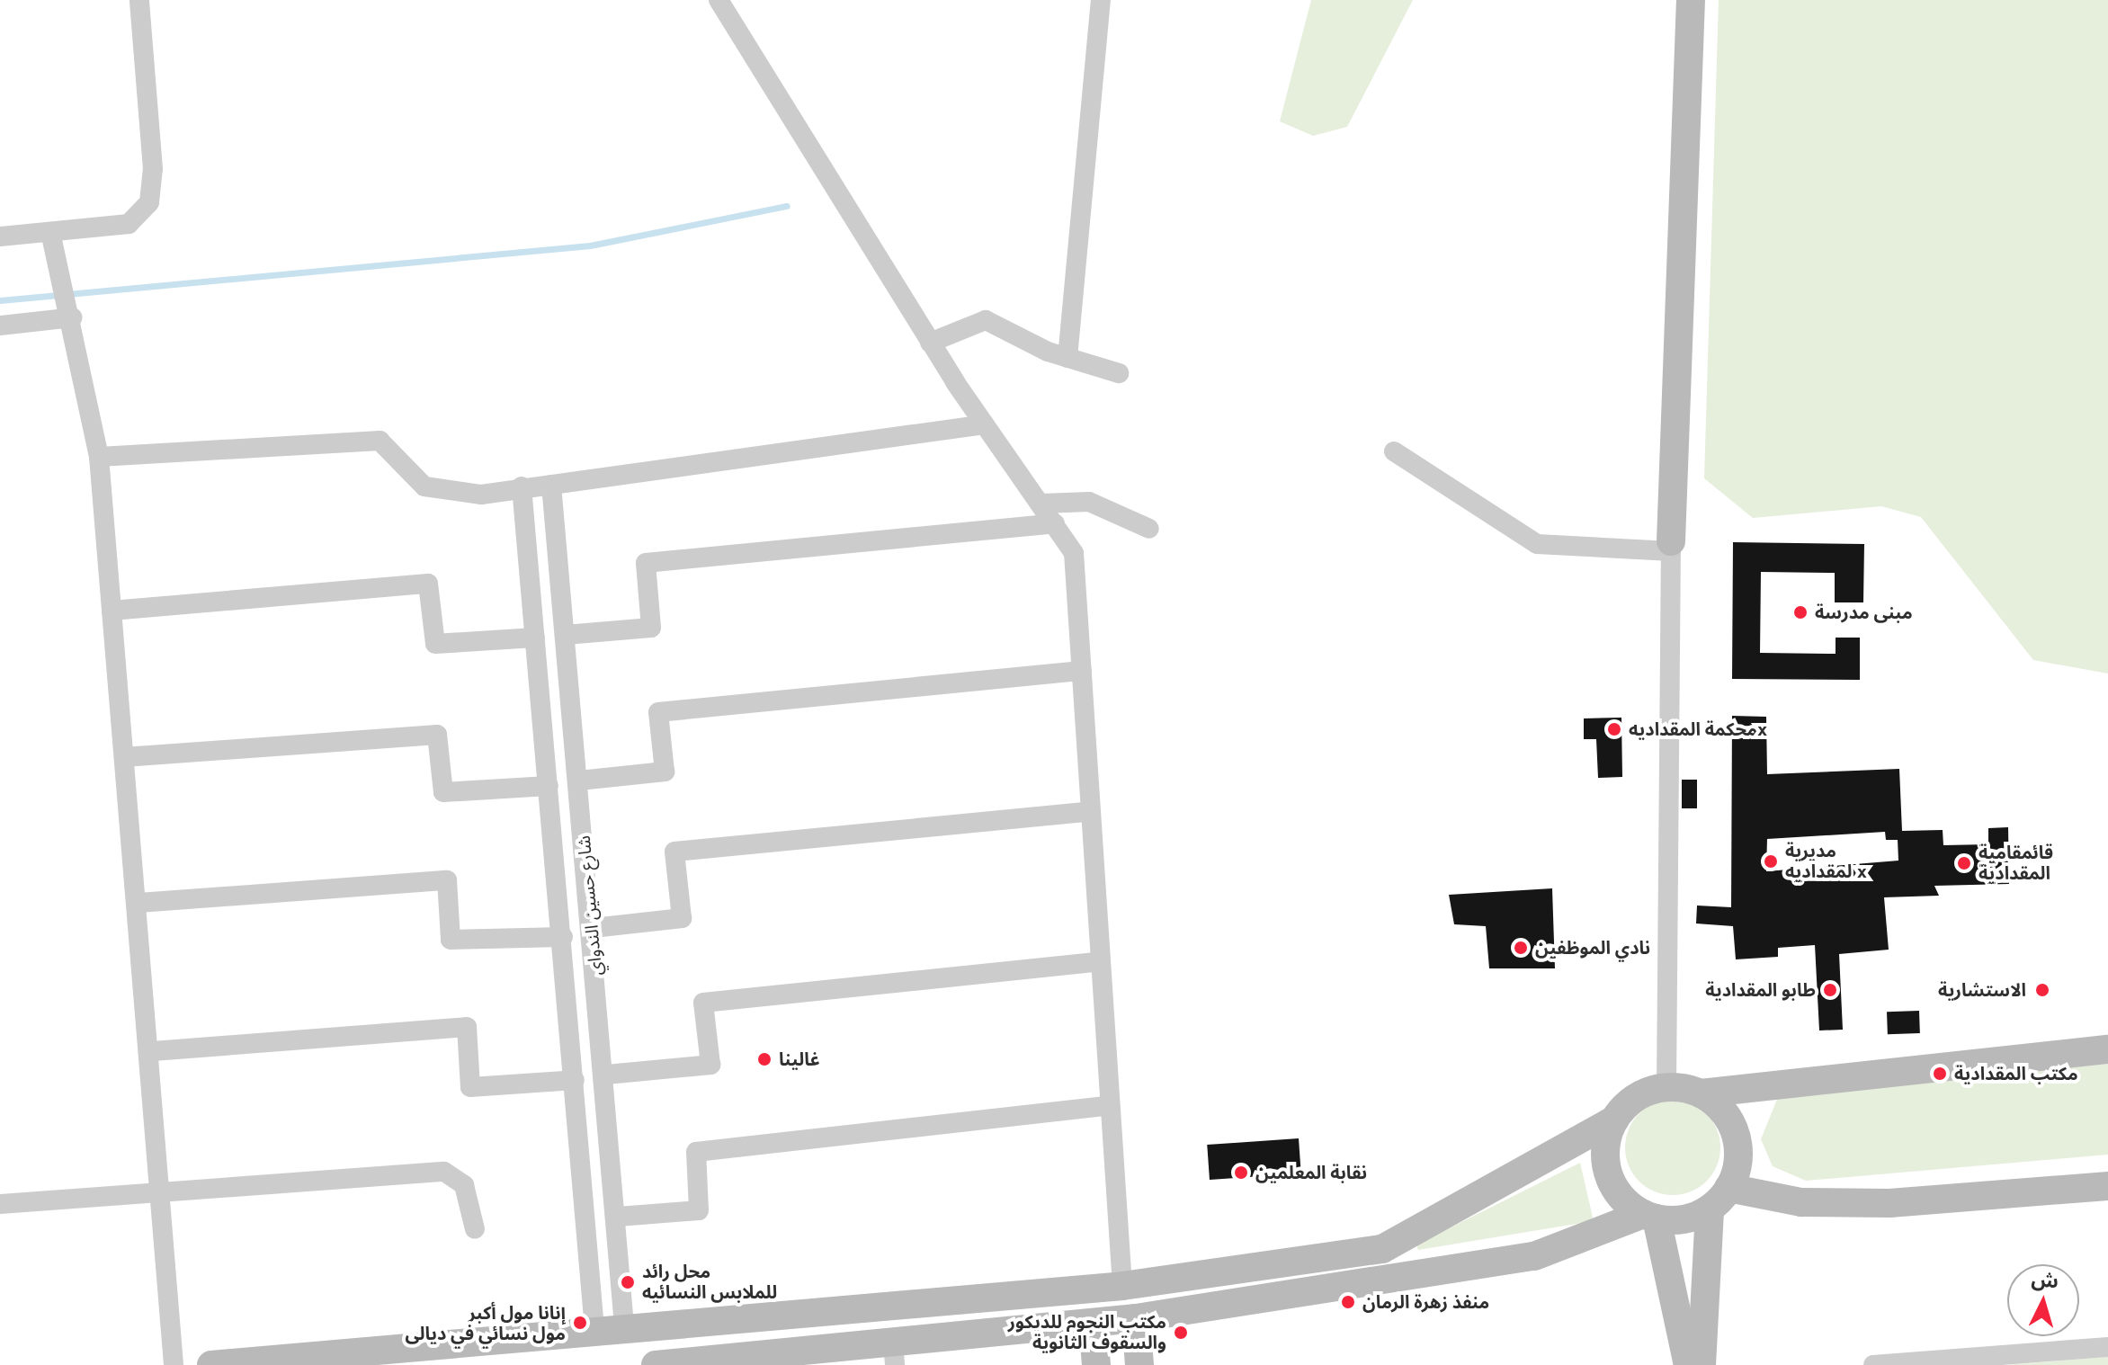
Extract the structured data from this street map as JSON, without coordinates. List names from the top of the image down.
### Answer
{
  "streets": {
    "street": ["شارع حسين الندواي"]
  },
  "places": [
    "مبنى مدرسة",
    "محكمة المقداديهx",
    "مديرية المقداديهx",
    "قائمقامية المقدادية",
    "نادي الموظفين",
    "طابو المقدادية",
    "الاستشارية",
    "غالينا",
    "مكتب المقدادية",
    "نقابة المعلمين",
    "محل رائد للملابس النسائيه",
    "منفذ زهرة الرمان",
    "إنانا مول أكبر مول نسائي في ديالى",
    "مكتب النجوم للديكور والسقوف الثانوية"
  ],
  "north": "top"
}
